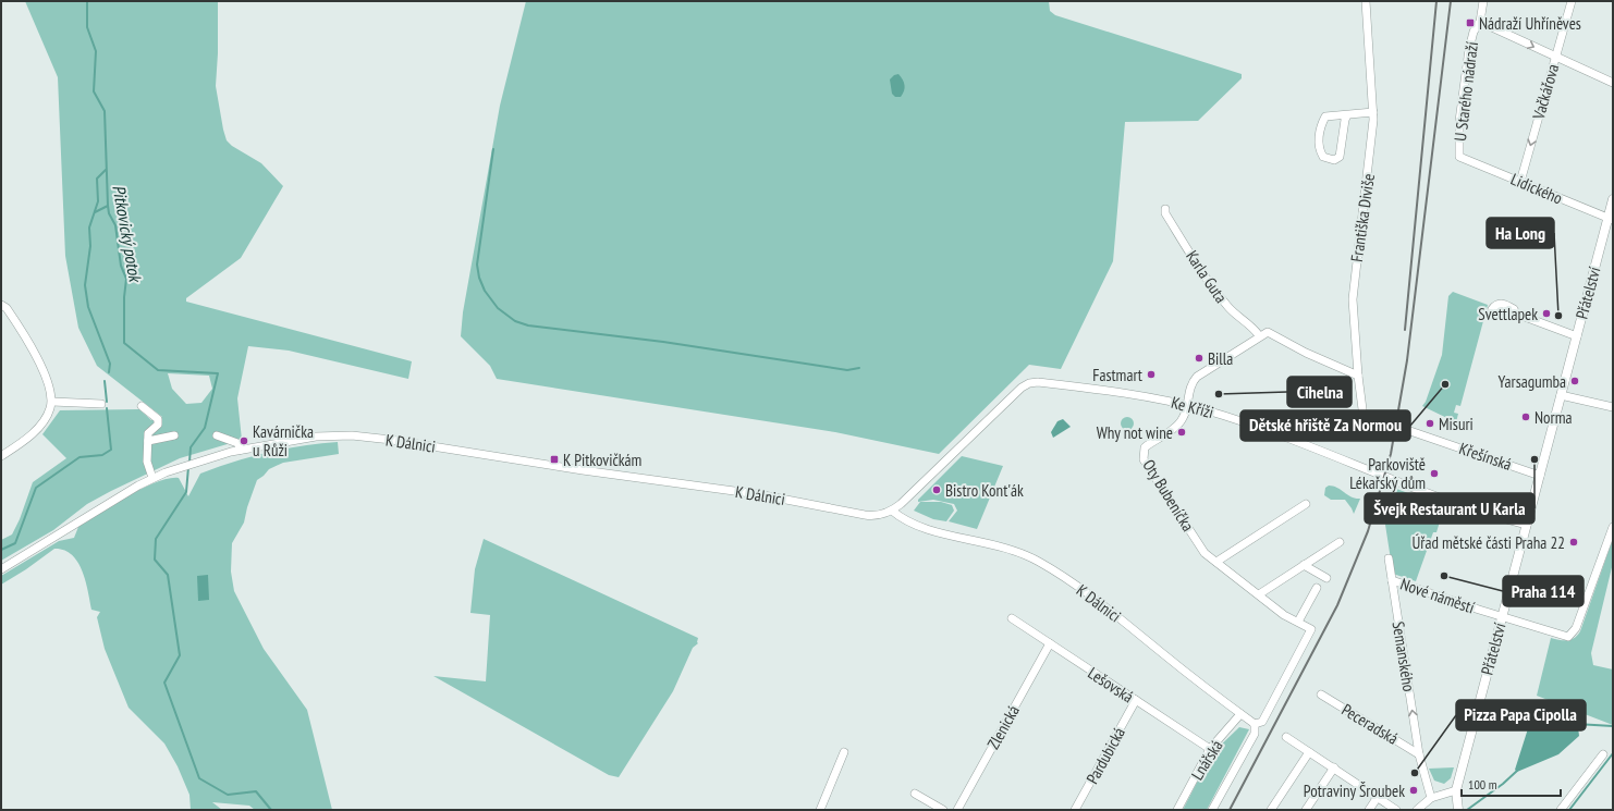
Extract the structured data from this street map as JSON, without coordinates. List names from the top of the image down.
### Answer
{
  "streets": {
    "main road": ["Přátelství"],
    "street": [
      "U Starého nádraží",
      "Vačkářova",
      "Lidického",
      "Františka Diviše",
      "Karla Guta",
      "Ke Kříži",
      "K Dálnici",
      "Křešínská",
      "Oty Bubeníčka",
      "Nové náměstí",
      "Semanského",
      "Lešovská",
      "Peceradská",
      "Zlenická",
      "Pardubická",
      "Lnářská"
    ]
  },
  "crossings": [
    ["U Starého nádraží", "Lidického"],
    ["Vačkářova", "Lidického"],
    ["Lidického", "Přátelství"],
    ["Přátelství", "Ke Kříži"],
    ["Přátelství", "Křešínská"],
    ["Přátelství", "Nové náměstí"],
    ["Ke Kříži", "K Dálnici"],
    ["Ke Kříži", "Oty Bubeníčka"],
    ["K Dálnici", "Lnářská"],
    ["Nové náměstí", "Semanského"],
    ["Semanského", "Peceradská"],
    ["Lešovská", "Zlenická"],
    ["Lešovská", "Pardubická"],
    ["Lešovská", "Lnářská"]
  ],
  "one_way": ["Vačkářova", "Semanského"],
  "water": ["Pitkovický potok"],
  "places": {
    "transit": ["Nádraží Uhříněves", "K Pitkovičkám"],
    "other": [
      "Svettlapek",
      "Ha Long",
      "Billa",
      "Fastmart",
      "Yarsagumba",
      "Dětské hřiště Za Normou",
      "Cihelna",
      "Norma",
      "Misuri",
      "Why not wine",
      "Kavárnička u Růži",
      "Švejk Restaurant U Karla",
      "Parkoviště Lékařský dům",
      "Bistro Kont'ák",
      "Úřad mětské části Praha 22",
      "Praha 114",
      "Pizza Papa Cipolla",
      "Potraviny Šroubek"
    ]
  },
  "scale_bar": "100 m"
}
